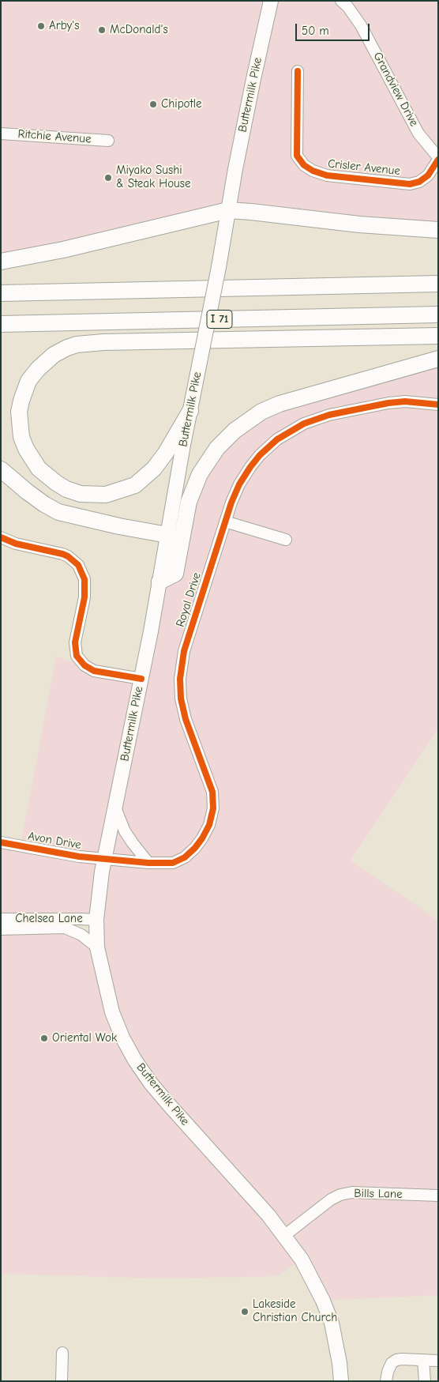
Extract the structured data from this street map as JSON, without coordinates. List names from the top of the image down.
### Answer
{
  "streets": {
    "highway": ["I 71"],
    "main road": ["Buttermilk Pike"],
    "street": [
      "Grandview Drive",
      "Ritchie Avenue",
      "Crisler Avenue",
      "Royal Drive",
      "Avon Drive",
      "Chelsea Lane",
      "Bills Lane"
    ]
  },
  "crossings": [
    ["Grandview Drive", "Crisler Avenue"],
    ["Buttermilk Pike", "Royal Drive"],
    ["Buttermilk Pike", "Avon Drive"],
    ["Buttermilk Pike", "Chelsea Lane"],
    ["Buttermilk Pike", "Bills Lane"],
    ["Royal Drive", "Avon Drive"]
  ],
  "places": [
    "Arby's",
    "McDonald's",
    "Chipotle",
    "Miyako Sushi & Steak House",
    "Oriental Wok",
    "Lakeside Christian Church"
  ],
  "scale_bar": "50 m"
}
